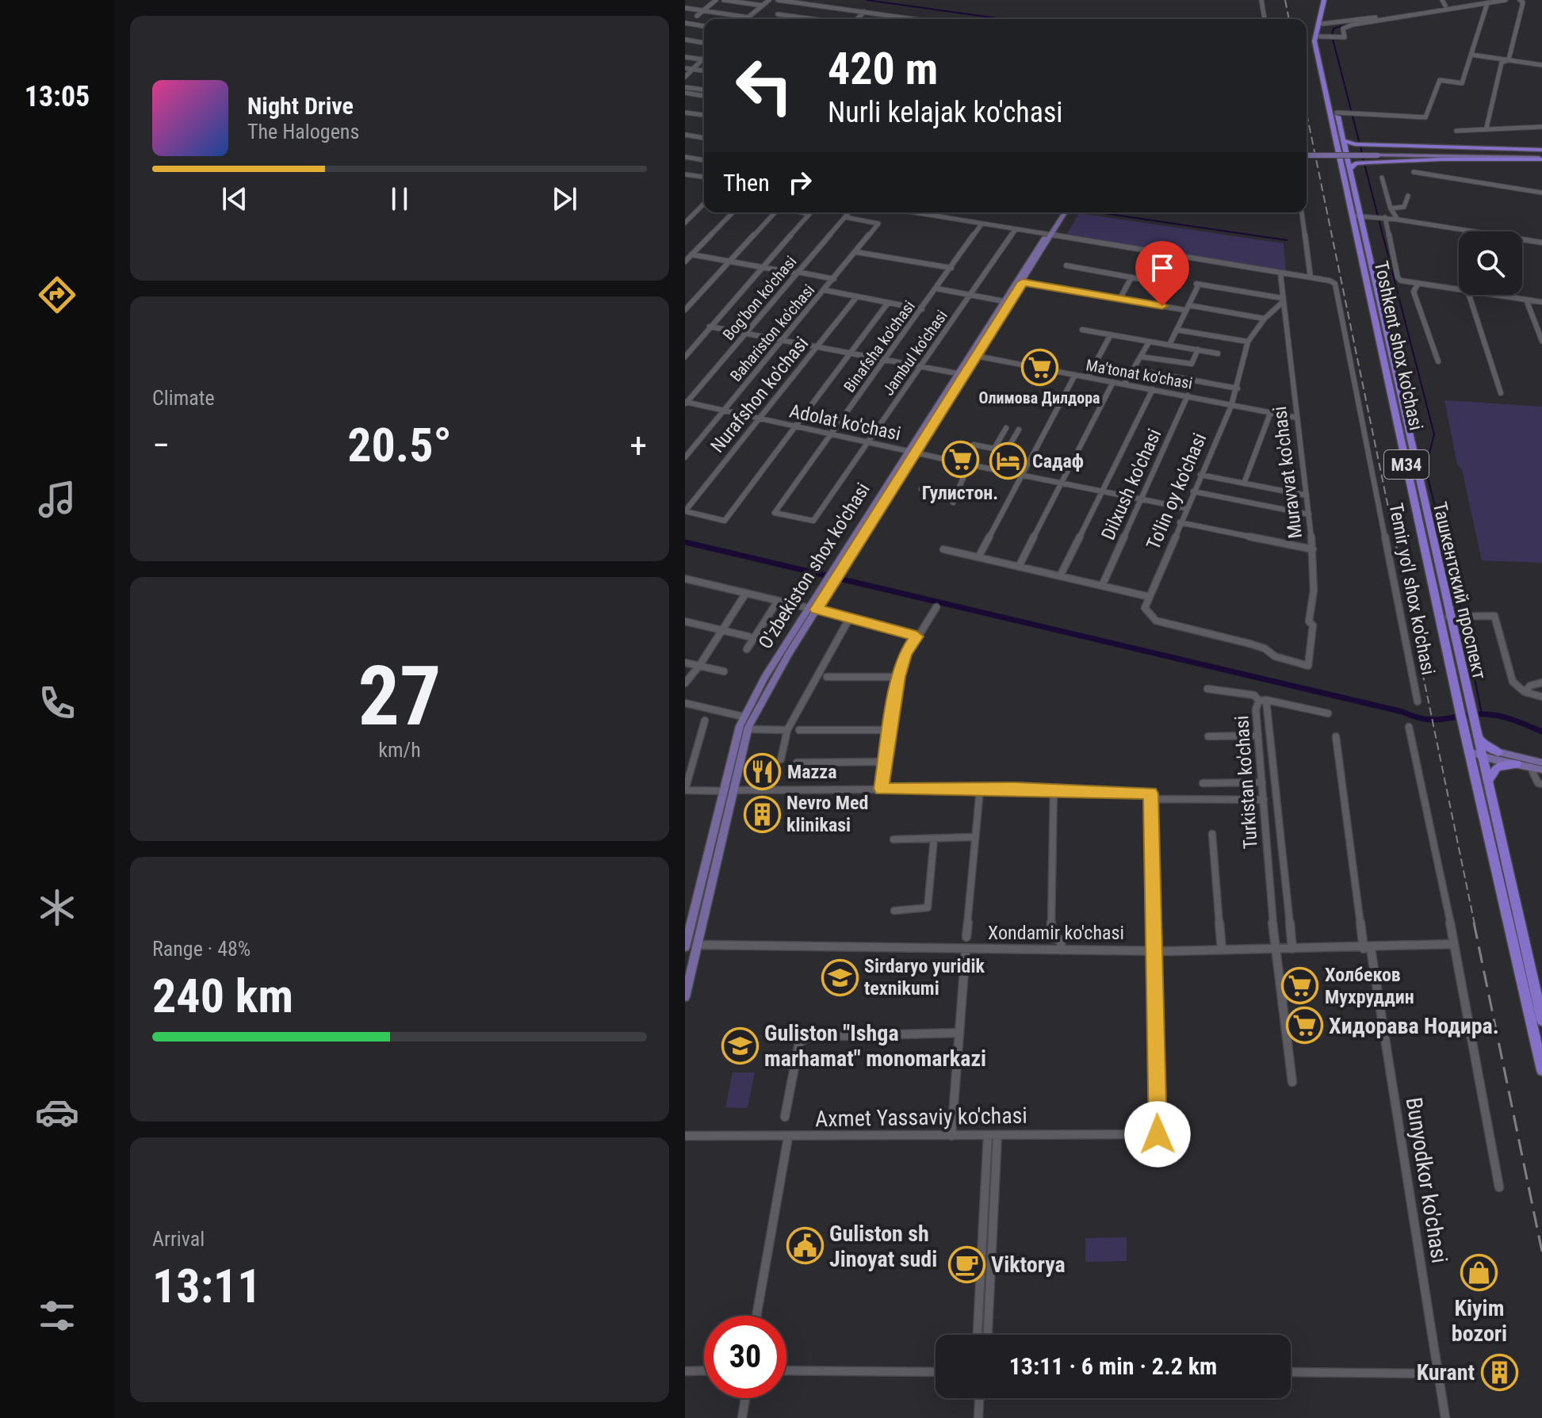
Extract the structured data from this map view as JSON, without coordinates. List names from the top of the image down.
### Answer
{
  "streets": {
    "highway": ["Toshkent shox ko'chasi", "M34", "Ташкентский проспект"],
    "main road": ["O'zbekiston shox ko'chasi", "Xondamir ko'chasi"],
    "street": [
      "Bog'bon ko'chasi",
      "Bahariston ko'chasi",
      "Binafsha ko'chasi",
      "Jambul ko'chasi",
      "Ma'tonat ko'chasi",
      "Nurafshon ko'chasi",
      "Adolat ko'chasi",
      "Muravvat ko'chasi",
      "Dilxush ko'chasi",
      "To'lin oy ko'chasi",
      "Temir yo'l shox ko'chasi",
      "Turkistan ko'chasi",
      "Axmet Yassaviy ko'chasi",
      "Bunyodkor ko'chasi"
    ]
  },
  "crossings": [
    ["Bog'bon ko'chasi", "Bahariston ko'chasi"],
    ["Bog'bon ko'chasi", "Adolat ko'chasi"],
    ["Bahariston ko'chasi", "Adolat ko'chasi"],
    ["Toshkent shox ko'chasi", "M34"],
    ["Toshkent shox ko'chasi", "Ташкентский проспект"],
    ["Binafsha ko'chasi", "Jambul ko'chasi"],
    ["Binafsha ko'chasi", "Adolat ko'chasi"],
    ["Jambul ko'chasi", "Adolat ko'chasi"],
    ["Ma'tonat ko'chasi", "Muravvat ko'chasi"],
    ["Ma'tonat ko'chasi", "Dilxush ko'chasi"],
    ["Ma'tonat ko'chasi", "To'lin oy ko'chasi"],
    ["Ma'tonat ko'chasi", "O'zbekiston shox ko'chasi"],
    ["Nurafshon ko'chasi", "Adolat ko'chasi"],
    ["Adolat ko'chasi", "Dilxush ko'chasi"],
    ["Adolat ko'chasi", "To'lin oy ko'chasi"],
    ["Adolat ko'chasi", "O'zbekiston shox ko'chasi"],
    ["M34", "Ташкентский проспект"],
    ["Muravvat ko'chasi", "To'lin oy ko'chasi"],
    ["O'zbekiston shox ko'chasi", "Xondamir ko'chasi"],
    ["Turkistan ko'chasi", "Xondamir ko'chasi"],
    ["Xondamir ko'chasi", "Axmet Yassaviy ko'chasi"],
    ["Xondamir ko'chasi", "Bunyodkor ko'chasi"]
  ],
  "places": {
    "supermarket": [
      "Олимова Дилдора",
      "Гулистон.",
      "Холбеков Мухруддин",
      "Хидорава Нодира."
    ],
    "hotel": ["Садаф"],
    "restaurant": ["Mazza"],
    "building": ["Nevro Med klinikasi", "Kurant"],
    "school or university": ["Sirdaryo yuridik texnikumi", "Guliston \"Ishga marhamat\" monomarkazi"],
    "public building": ["Guliston sh Jinoyat sudi"],
    "cafe": ["Viktorya"],
    "shop": ["Kiyim bozori"]
  },
  "page": {
    "tabs": "13:05",
    "turn": ["420 m", "Nurli kelajak ko'chasi"],
    "song": ["Night Drive", "The Halogens"],
    "then": "Then",
    "tile": [
      "Climate",
      ["27", "km/h"],
      ["Range · 48%", "240 km"],
      ["Arrival", "13:11"]
    ],
    "heat": ["−", "20.5°", "+"],
    "limit": "30",
    "trip": "13:11 · 6 min · 2.2 km"
  }
}
